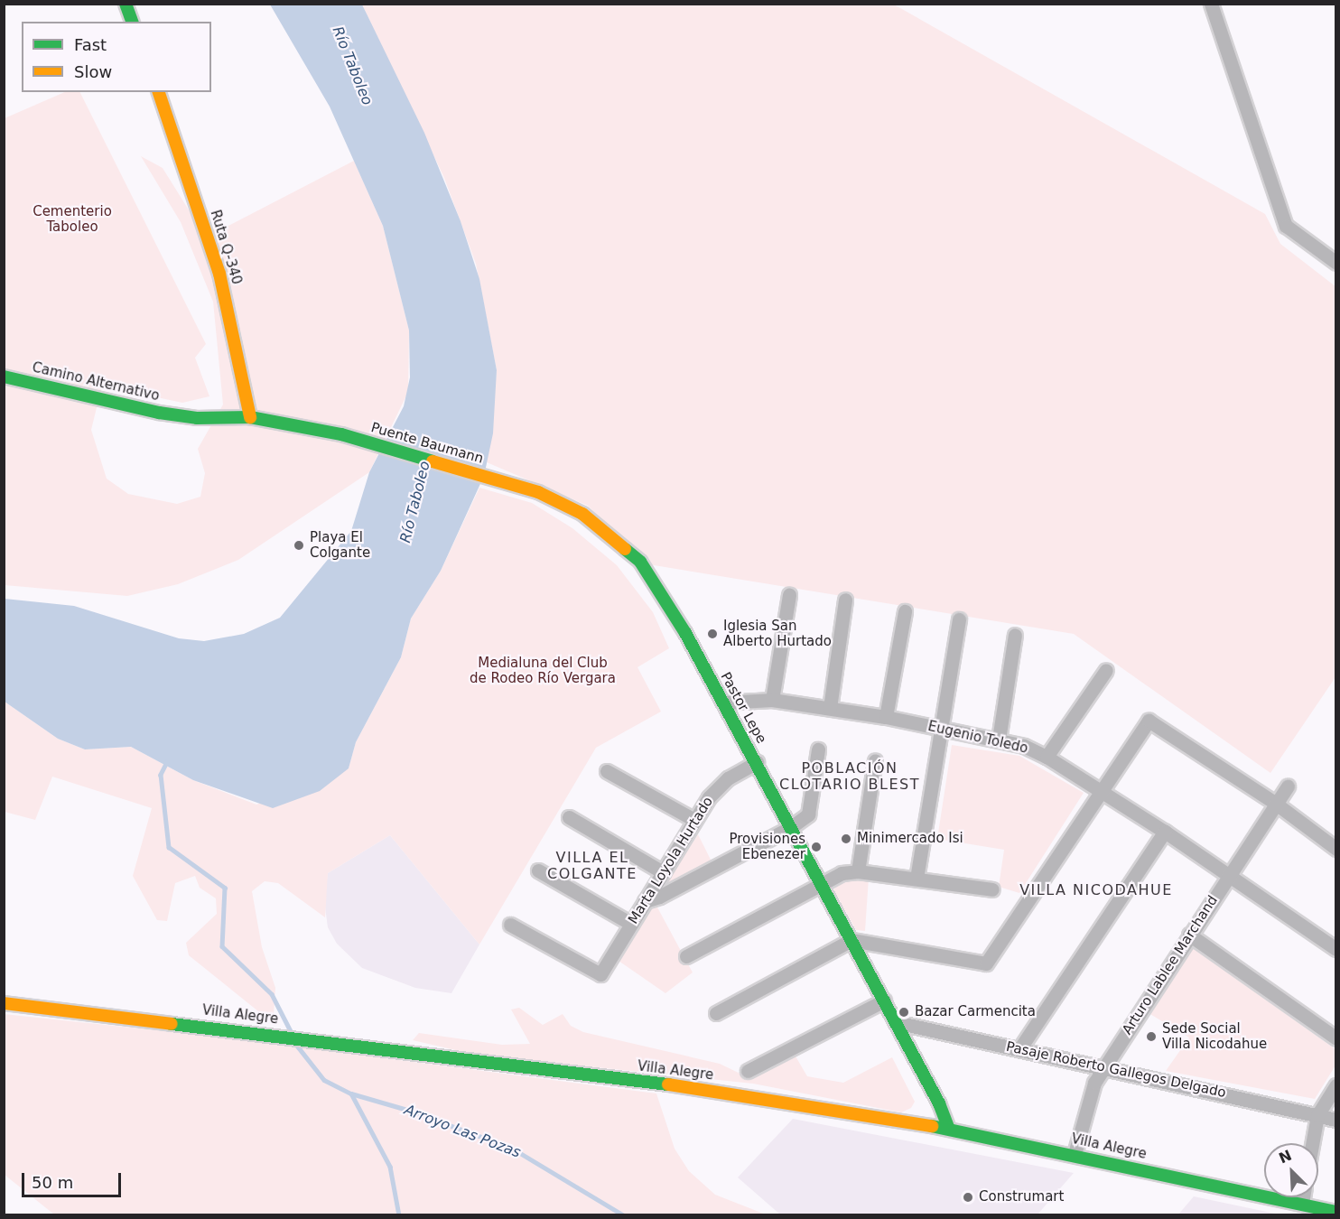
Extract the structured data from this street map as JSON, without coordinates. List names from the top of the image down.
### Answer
{
  "streets": {
    "street": [
      "Ruta Q-340",
      "Camino Alternativo",
      "Puente Baumann",
      "Pastor Lepe",
      "Eugenio Toledo",
      "Marta Loyola Hurtado",
      "Arturo Lablee Marchand",
      "Villa Alegre",
      "Pasaje Roberto Gallegos Delgado"
    ]
  },
  "crossings": [
    ["Ruta Q-340", "Camino Alternativo"],
    ["Camino Alternativo", "Puente Baumann"],
    ["Puente Baumann", "Pastor Lepe"],
    ["Pastor Lepe", "Eugenio Toledo"],
    ["Pastor Lepe", "Marta Loyola Hurtado"],
    ["Pastor Lepe", "Villa Alegre"],
    ["Pastor Lepe", "Pasaje Roberto Gallegos Delgado"],
    ["Eugenio Toledo", "Arturo Lablee Marchand"],
    ["Arturo Lablee Marchand", "Villa Alegre"],
    ["Arturo Lablee Marchand", "Pasaje Roberto Gallegos Delgado"]
  ],
  "districts": ["POBLACIÓN CLOTARIO BLEST", "VILLA EL COLGANTE", "VILLA NICODAHUE"],
  "water": ["Río Taboleo", "Arroyo Las Pozas"],
  "parks": ["Cementerio Taboleo", "Medialuna del Club de Rodeo Río Vergara"],
  "places": [
    "Playa El Colgante",
    "Iglesia San Alberto Hurtado",
    "Minimercado Isi",
    "Provisiones Ebenezer",
    "Bazar Carmencita",
    "Sede Social Villa Nicodahue",
    "Construmart"
  ],
  "legend": ["Fast", "Slow"],
  "scale_bar": "50 m",
  "north": "top left"
}
